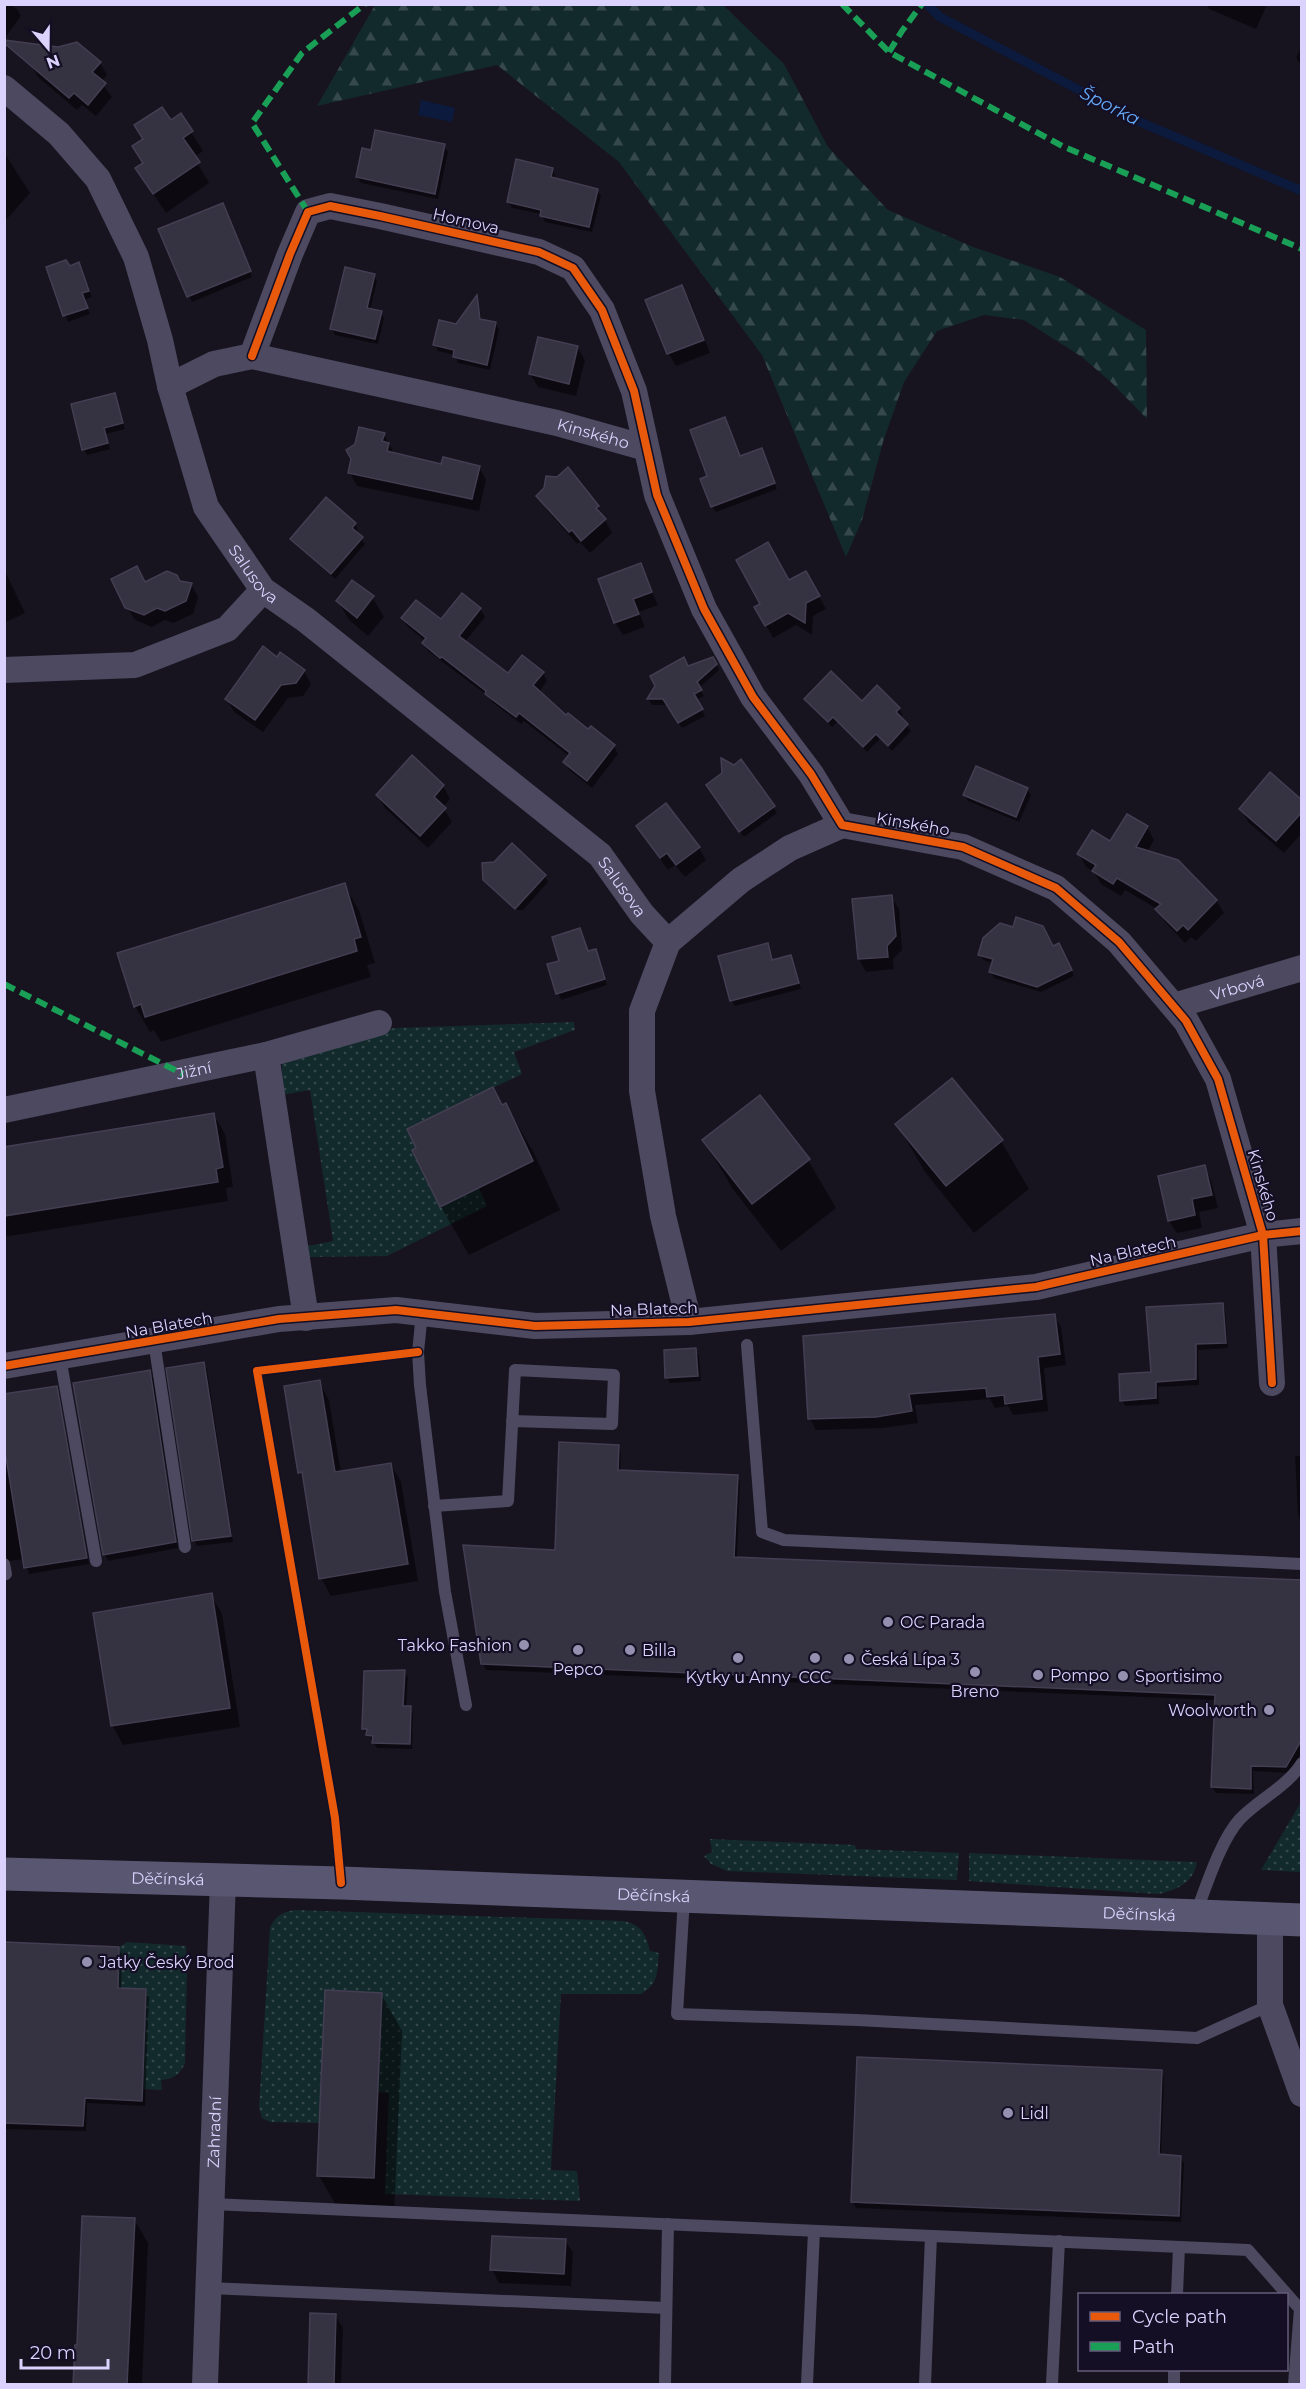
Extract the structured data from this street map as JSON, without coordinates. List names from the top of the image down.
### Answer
{
  "streets": {
    "main road": ["Děčínská"],
    "street": [
      "Hornova",
      "Kinského",
      "Salusova",
      "Vrbová",
      "Jižní",
      "Na Blatech",
      "Zahradní"
    ]
  },
  "crossings": [
    ["Hornova", "Kinského"],
    ["Kinského", "Salusova"],
    ["Kinského", "Vrbová"],
    ["Kinského", "Na Blatech"],
    ["Děčínská", "Zahradní"]
  ],
  "water": ["Šporka"],
  "places": [
    "OC Parada",
    "Takko Fashion",
    "Pepco",
    "Billa",
    "Kytky u Anny",
    "CCC",
    "Česká Lípa 3",
    "Breno",
    "Pompo",
    "Sportisimo",
    "Woolworth",
    "Jatky Český Brod",
    "Lidl"
  ],
  "legend": ["Cycle path", "Path"],
  "scale_bar": "20 m",
  "north": "bottom"
}
